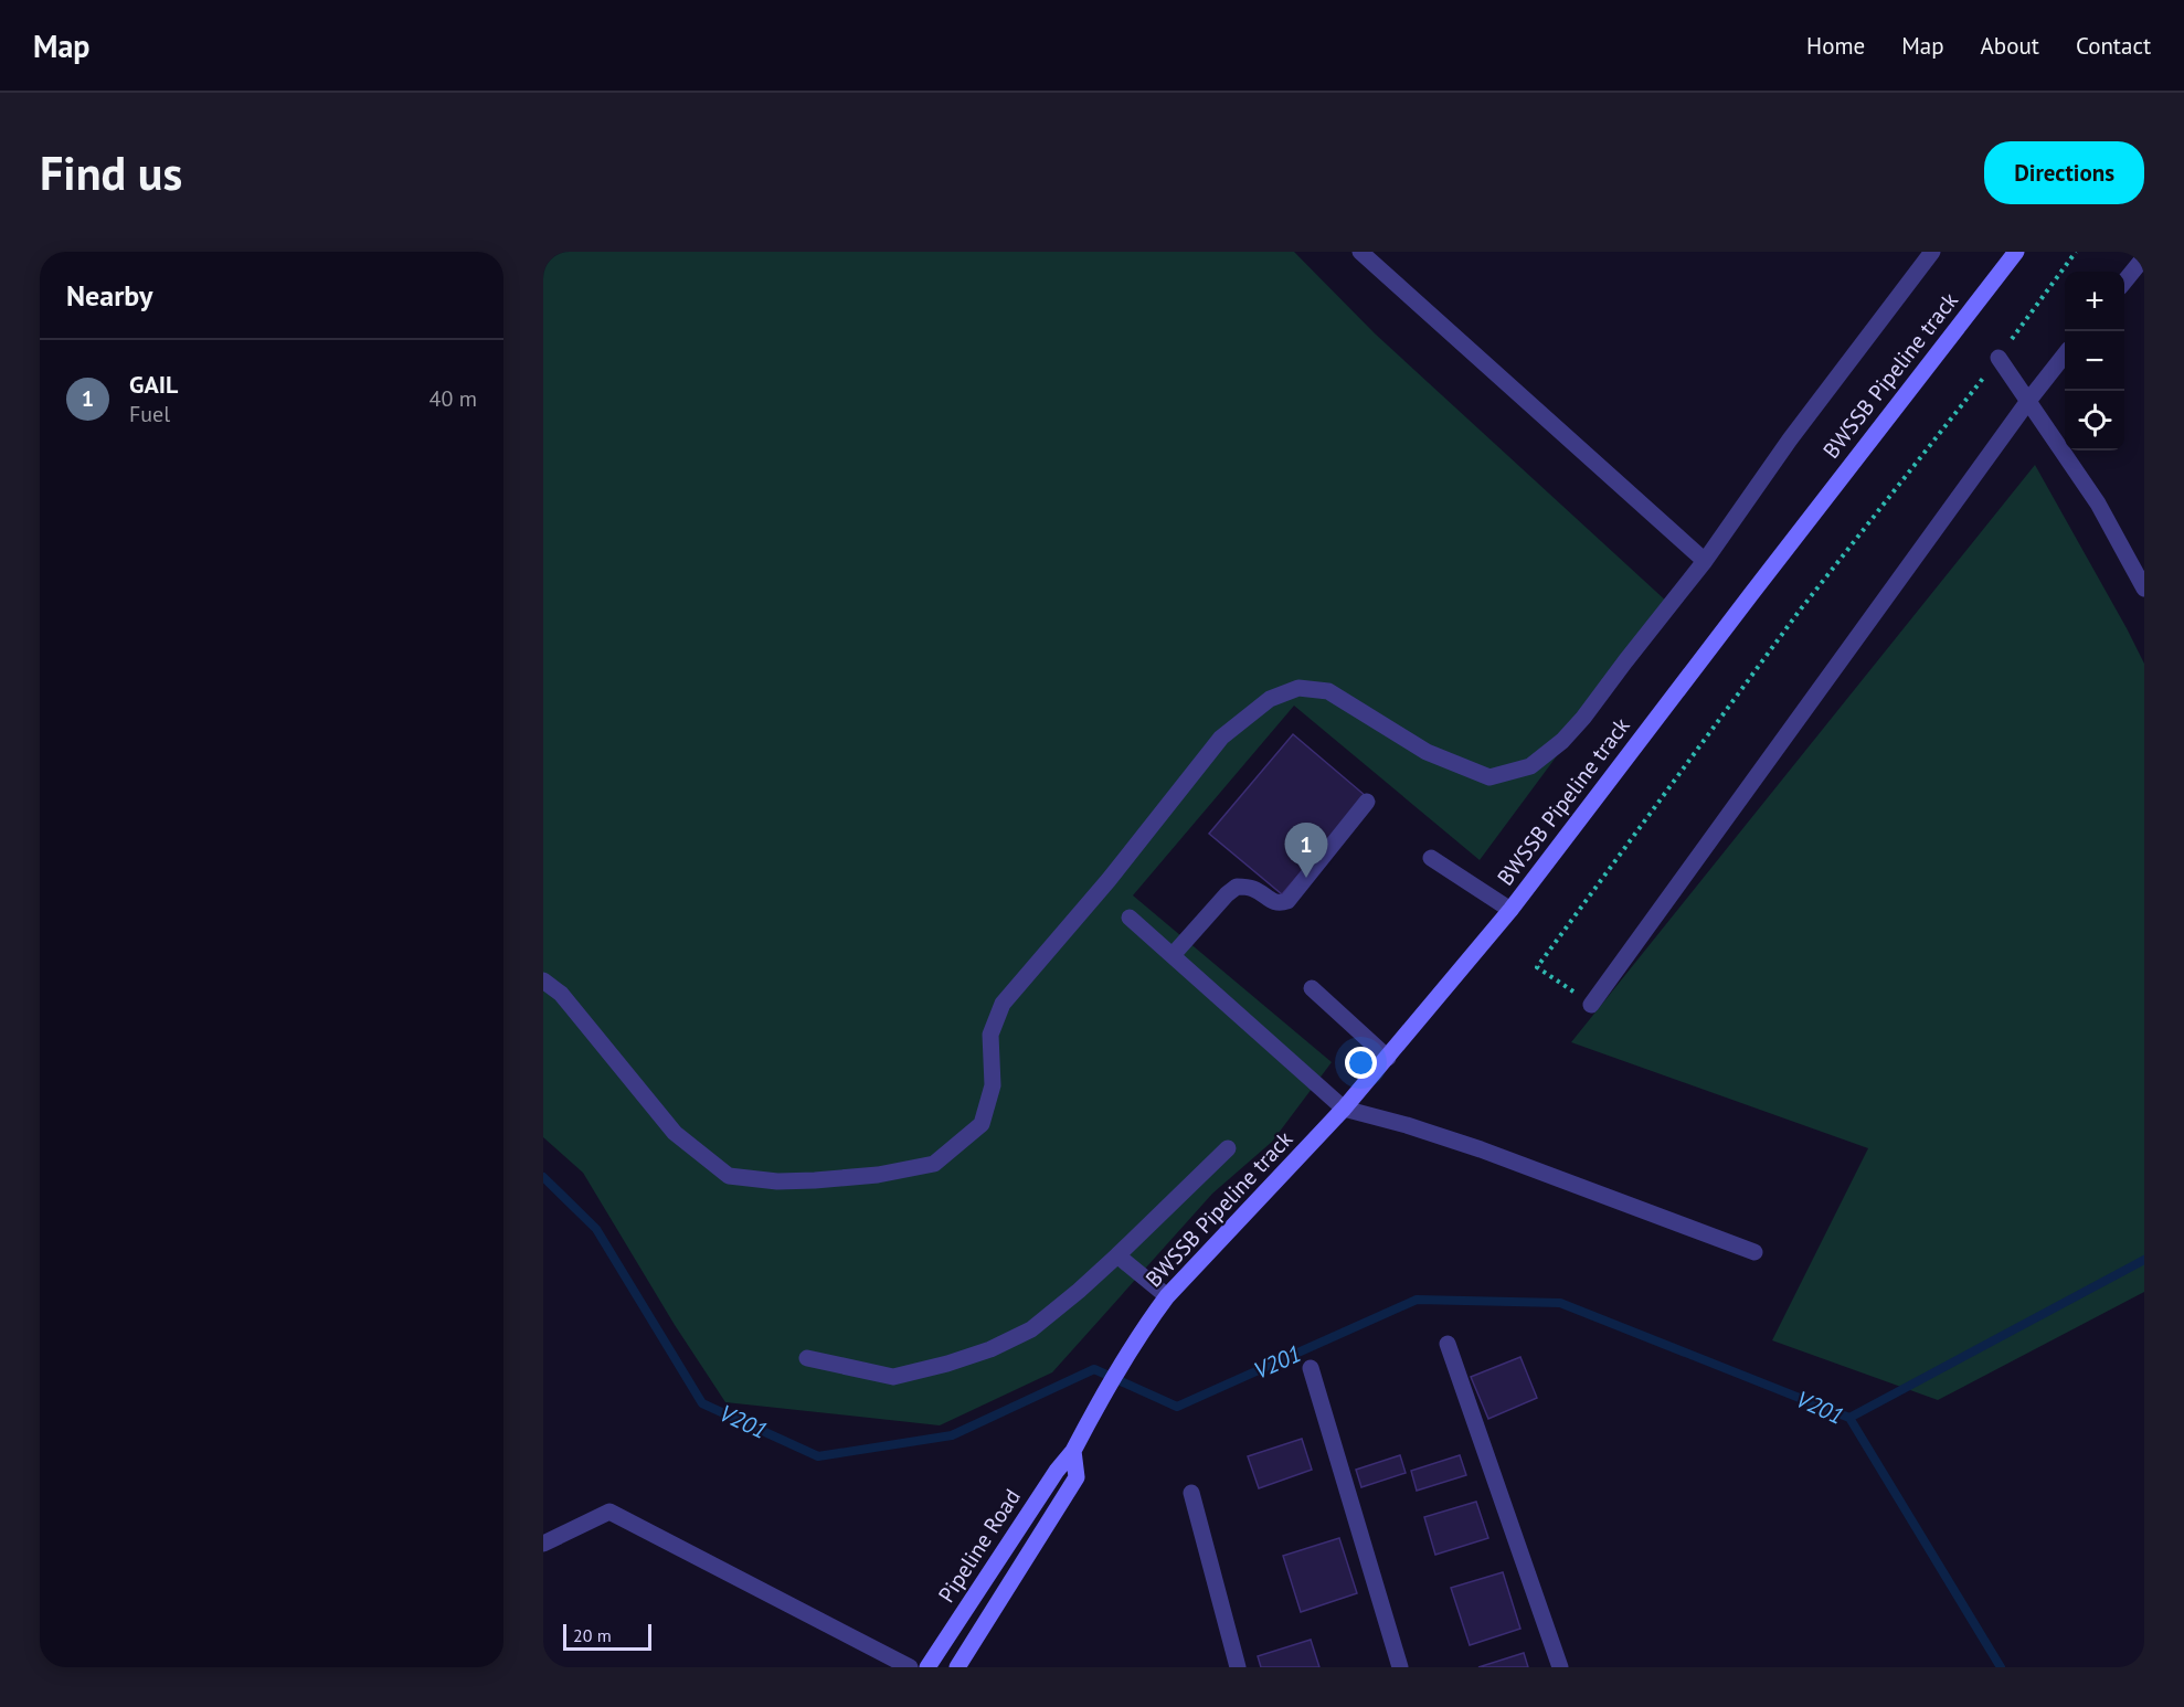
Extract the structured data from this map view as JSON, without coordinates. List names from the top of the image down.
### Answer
{
  "streets": {
    "street": ["BWSSB Pipeline track", "Pipeline Road"]
  },
  "crossings": [
    ["BWSSB Pipeline track", "Pipeline Road"]
  ],
  "water": ["V201"],
  "scale_bar": "20 m",
  "page": {
    "header": "Map",
    "nav": [
      "Home",
      "Map",
      "About",
      "Contact"
    ],
    "buttons": "Directions",
    "title": "Find us",
    "heading": "Nearby",
    "map_buttons": ["+", "−"],
    "list": [
      {
        "mark": "1",
        "name": "GAIL",
        "note": "Fuel",
        "value": "40 m"
      }
    ],
    "pins": "1",
    "scale": "20 m"
  }
}
